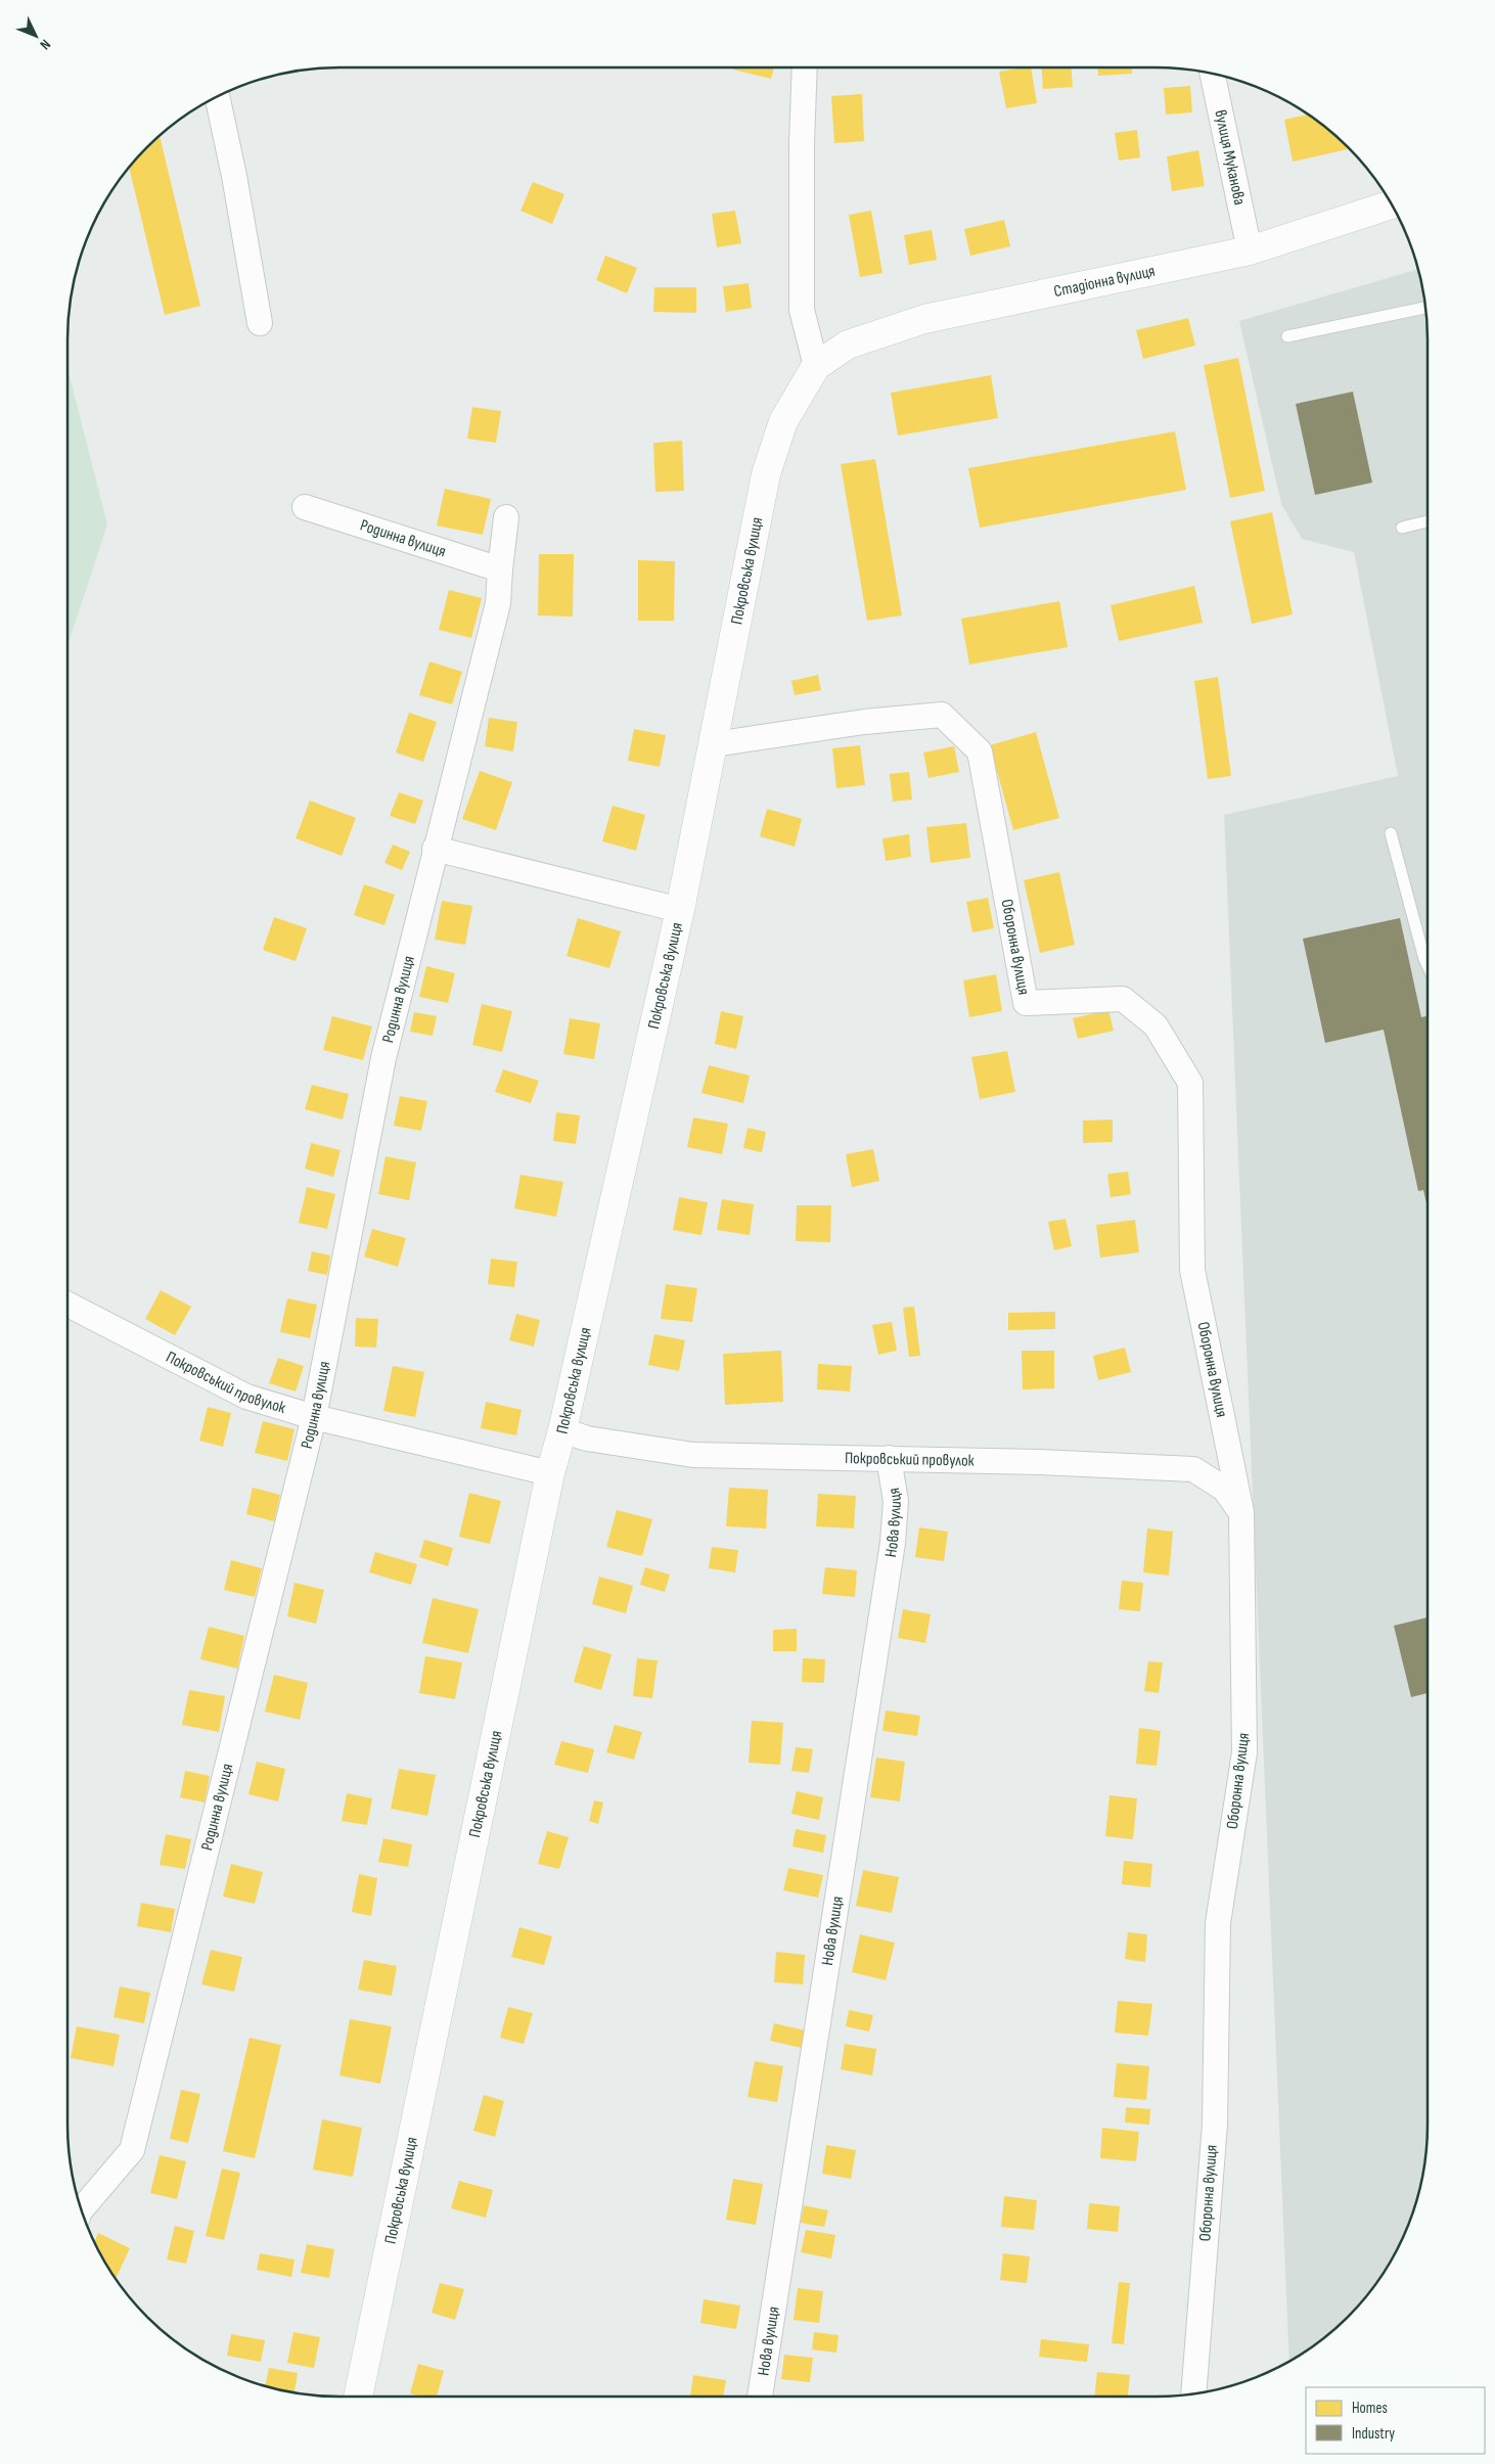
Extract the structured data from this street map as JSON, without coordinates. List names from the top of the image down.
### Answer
{
  "streets": {
    "street": [
      "вулиця Муканова",
      "Стадіонна вулиця",
      "Родинна вулиця",
      "Покровська вулиця",
      "Оборонна вулиця",
      "Покровський провулок",
      "Нова вулиця"
    ]
  },
  "crossings": [
    ["вулиця Муканова", "Стадіонна вулиця"],
    ["Стадіонна вулиця", "Покровська вулиця"],
    ["Родинна вулиця", "Покровський провулок"],
    ["Покровська вулиця", "Оборонна вулиця"],
    ["Покровська вулиця", "Покровський провулок"],
    ["Оборонна вулиця", "Покровський провулок"],
    ["Покровський провулок", "Нова вулиця"]
  ],
  "legend": ["Homes", "Industry"],
  "north": "bottom right"
}
